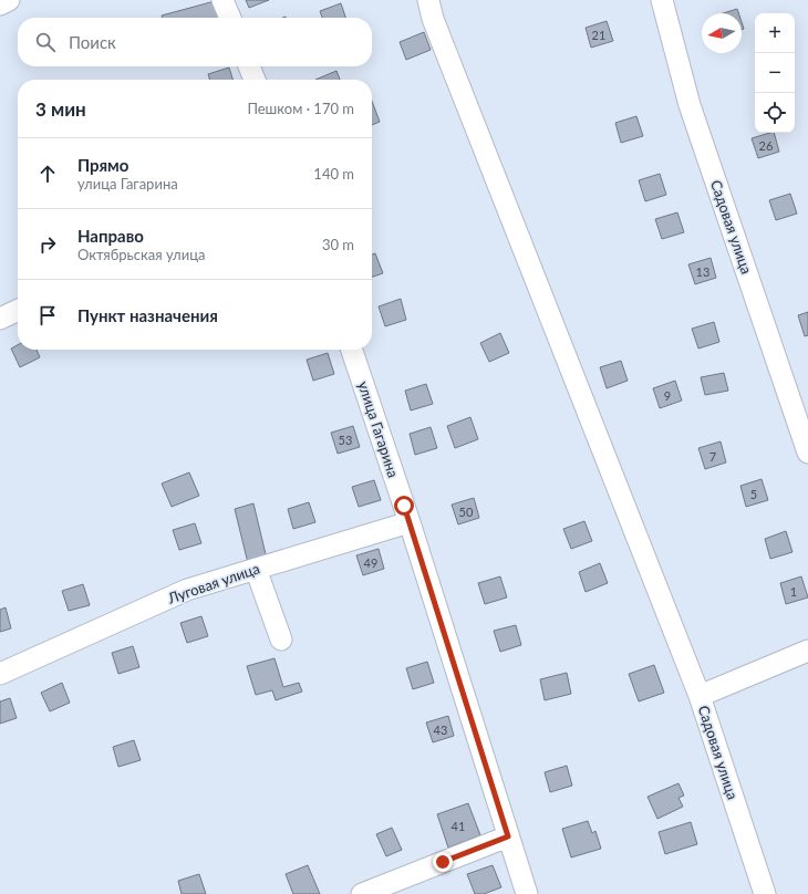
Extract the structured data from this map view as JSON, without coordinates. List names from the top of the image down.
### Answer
{
  "streets": {
    "street": ["Садовая улица", "улица Гагарина", "Луговая улица"]
  },
  "crossings": [
    ["улица Гагарина", "Луговая улица"]
  ],
  "house_numbers": [
    "21",
    "26",
    "13",
    "9",
    "53",
    "7",
    "5",
    "50",
    "49",
    "1",
    "43",
    "41"
  ],
  "north": "left",
  "page": {
    "map_buttons": ["+", "−"],
    "search": "Поиск",
    "heading": ["3 мин", "Пешком · 170 m"],
    "list": [
      ["Прямо", "улица Гагарина", "140 m"],
      ["Направо", "Октябрьская улица", "30 m"],
      "Пункт назначения"
    ]
  }
}
